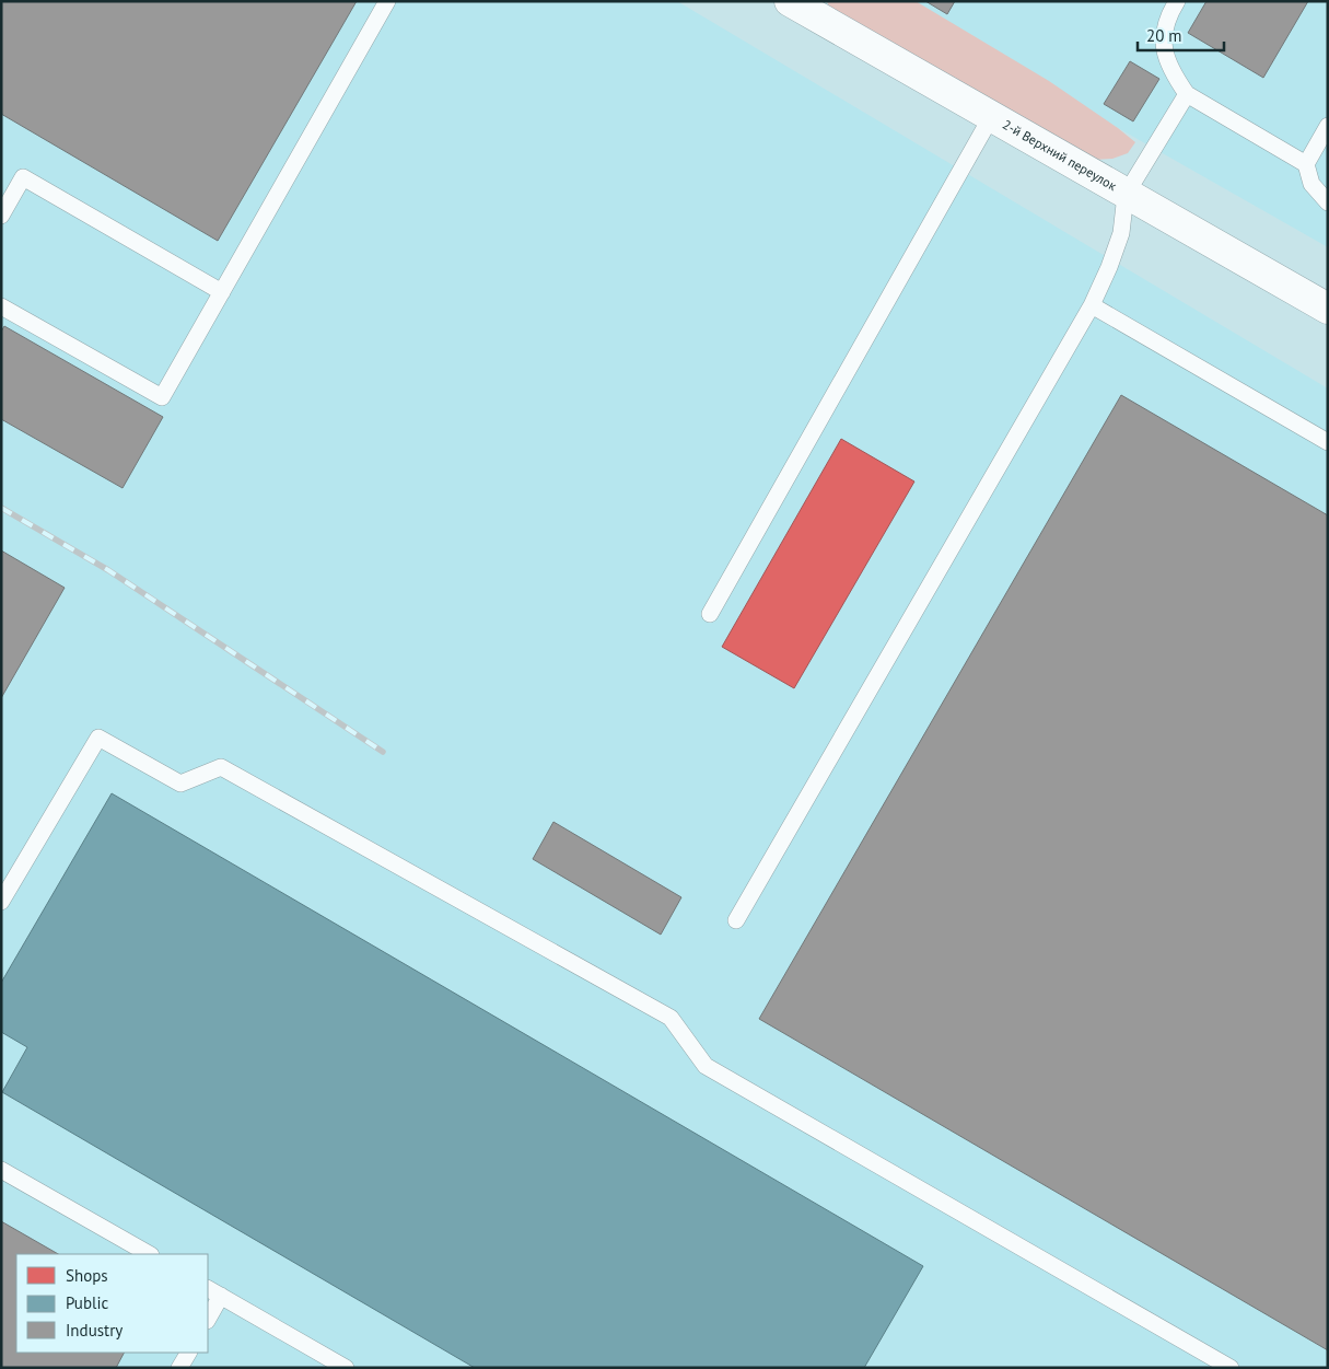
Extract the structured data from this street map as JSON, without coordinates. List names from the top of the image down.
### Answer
{
  "streets": {
    "street": ["2-й Верхний переулок"]
  },
  "legend": ["Shops", "Public", "Industry"],
  "scale_bar": "20 m"
}
